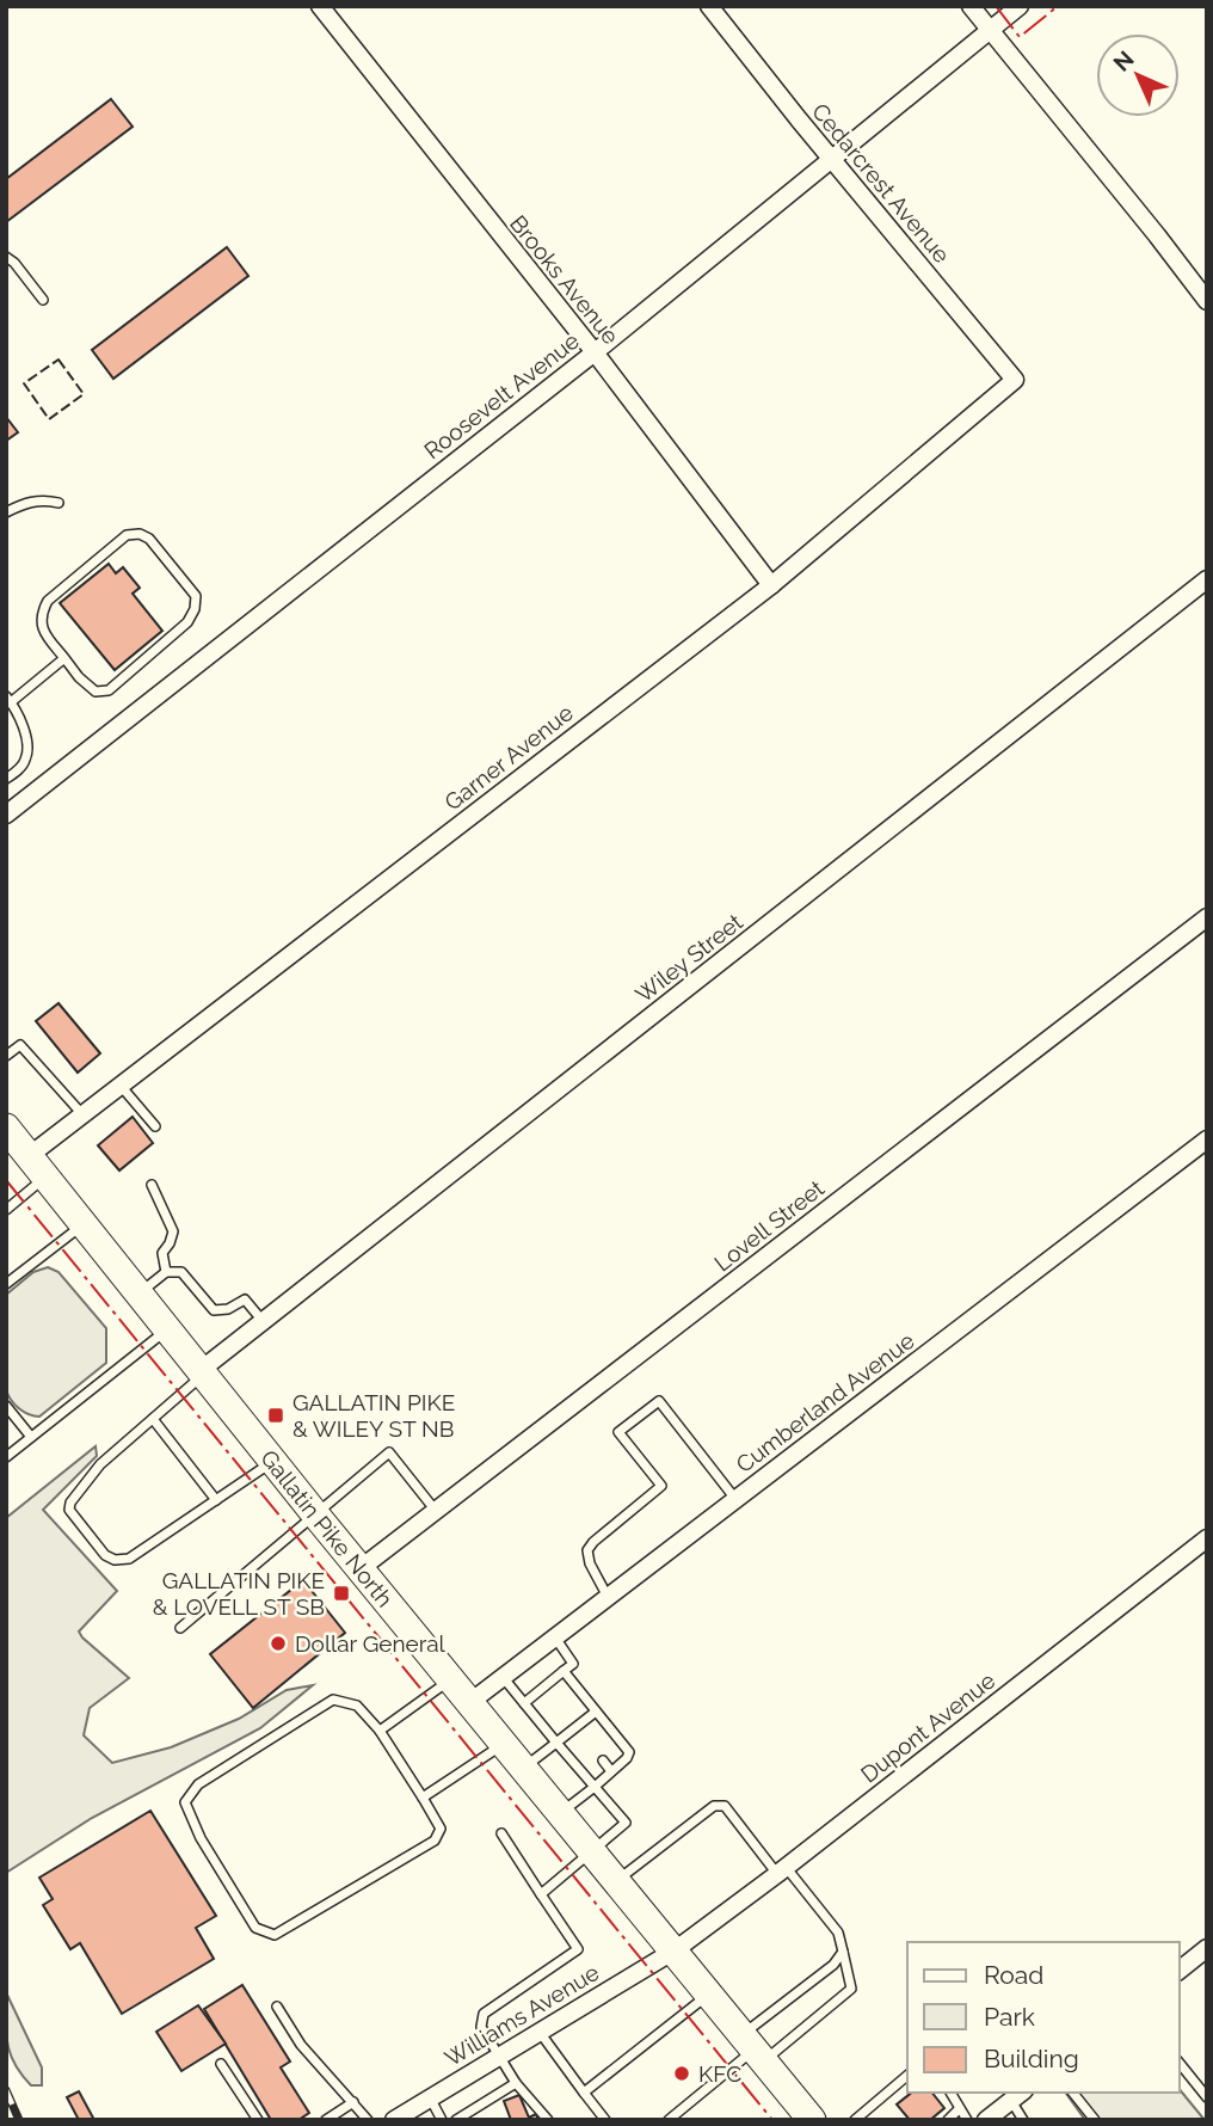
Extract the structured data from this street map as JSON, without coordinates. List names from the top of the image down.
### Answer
{
  "streets": {
    "main road": ["Gallatin Pike North"],
    "street": [
      "Cedarcrest Avenue",
      "Brooks Avenue",
      "Roosevelt Avenue",
      "Garner Avenue",
      "Wiley Street",
      "Lovell Street",
      "Cumberland Avenue",
      "Dupont Avenue",
      "Williams Avenue"
    ]
  },
  "crossings": [
    ["Cedarcrest Avenue", "Roosevelt Avenue"],
    ["Cedarcrest Avenue", "Garner Avenue"],
    ["Brooks Avenue", "Roosevelt Avenue"],
    ["Brooks Avenue", "Garner Avenue"],
    ["Garner Avenue", "Gallatin Pike North"],
    ["Wiley Street", "Gallatin Pike North"],
    ["Lovell Street", "Gallatin Pike North"],
    ["Cumberland Avenue", "Gallatin Pike North"],
    ["Gallatin Pike North", "Dupont Avenue"],
    ["Gallatin Pike North", "Williams Avenue"],
    ["Dupont Avenue", "Williams Avenue"]
  ],
  "places": {
    "transit": ["GALLATIN PIKE & WILEY ST NB", "GALLATIN PIKE & LOVELL ST SB"],
    "other": ["Dollar General", "KFC"]
  },
  "legend": ["Road", "Park", "Building"],
  "north": "top left"
}
